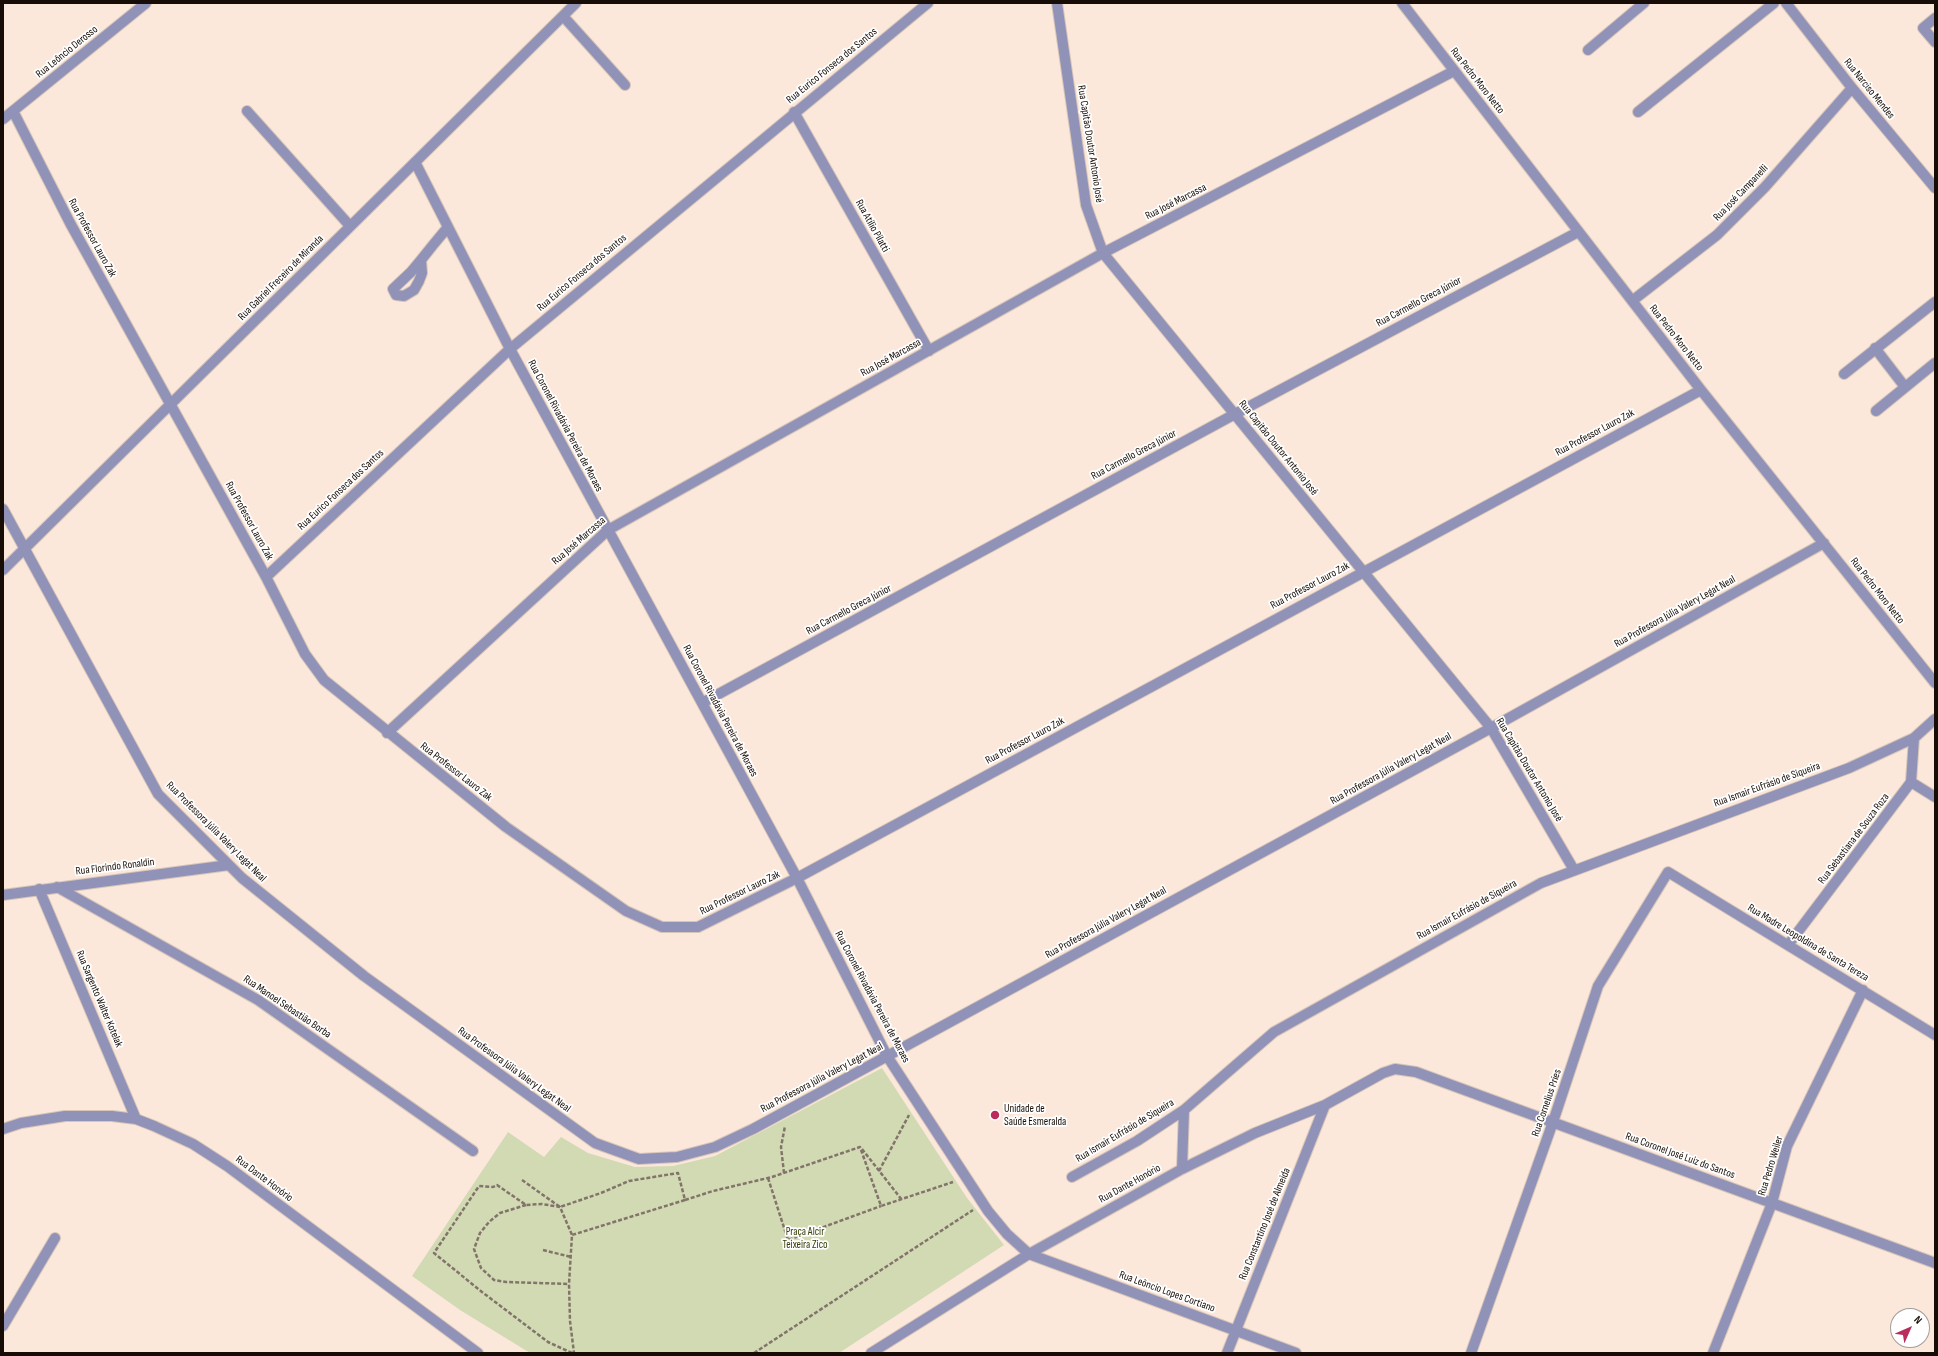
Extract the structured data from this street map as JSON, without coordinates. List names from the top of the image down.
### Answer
{
  "streets": {
    "street": [
      "Rua Leôncio Derosso",
      "Rua Eurico Fonseca dos Santos",
      "Rua Pedro Moro Netto",
      "Rua Narciso Mendes",
      "Rua Capitão Doutor Antonio José",
      "Rua José Campanelli",
      "Rua José Marcassa",
      "Rua Atílio Pilatti",
      "Rua Professor Lauro Zak",
      "Rua Gabriel Freceiro de Miranda",
      "Rua Carmello Greca Júnior",
      "Rua Coronel Rivadávia Pereira de Moraes",
      "Rua Professora Júlia Valery Legat Neal",
      "Rua Ismair Eufrásio de Siqueira",
      "Rua Sebastiana de Souza Roza",
      "Rua Florindo Ronaldin",
      "Rua Madre Leopoldina de Santa Tereza",
      "Rua Sargento Walter Kotelak",
      "Rua Manoel Sebastião Borba",
      "Rua Cornelius Pries",
      "Rua Coronel José Luiz do Santos",
      "Rua Pedro Weiler",
      "Rua Dante Honório",
      "Rua Constantino José de Almeida",
      "Rua Leôncio Lopes Cortiano"
    ]
  },
  "crossings": [
    ["Rua Leôncio Derosso", "Rua Professor Lauro Zak"],
    ["Rua Eurico Fonseca dos Santos", "Rua Atílio Pilatti"],
    ["Rua Eurico Fonseca dos Santos", "Rua Professor Lauro Zak"],
    ["Rua Eurico Fonseca dos Santos", "Rua Coronel Rivadávia Pereira de Moraes"],
    ["Rua Pedro Moro Netto", "Rua José Campanelli"],
    ["Rua Pedro Moro Netto", "Rua José Marcassa"],
    ["Rua Pedro Moro Netto", "Rua Professor Lauro Zak"],
    ["Rua Pedro Moro Netto", "Rua Carmello Greca Júnior"],
    ["Rua Pedro Moro Netto", "Rua Professora Júlia Valery Legat Neal"],
    ["Rua Narciso Mendes", "Rua José Campanelli"],
    ["Rua Capitão Doutor Antonio José", "Rua José Marcassa"],
    ["Rua Capitão Doutor Antonio José", "Rua Professor Lauro Zak"],
    ["Rua Capitão Doutor Antonio José", "Rua Carmello Greca Júnior"],
    ["Rua Capitão Doutor Antonio José", "Rua Professora Júlia Valery Legat Neal"],
    ["Rua Capitão Doutor Antonio José", "Rua Ismair Eufrásio de Siqueira"],
    ["Rua José Marcassa", "Rua Atílio Pilatti"],
    ["Rua José Marcassa", "Rua Professor Lauro Zak"],
    ["Rua José Marcassa", "Rua Coronel Rivadávia Pereira de Moraes"],
    ["Rua Professor Lauro Zak", "Rua Gabriel Freceiro de Miranda"],
    ["Rua Professor Lauro Zak", "Rua Coronel Rivadávia Pereira de Moraes"],
    ["Rua Gabriel Freceiro de Miranda", "Rua Coronel Rivadávia Pereira de Moraes"],
    ["Rua Gabriel Freceiro de Miranda", "Rua Professora Júlia Valery Legat Neal"],
    ["Rua Carmello Greca Júnior", "Rua Coronel Rivadávia Pereira de Moraes"],
    ["Rua Coronel Rivadávia Pereira de Moraes", "Rua Professora Júlia Valery Legat Neal"],
    ["Rua Coronel Rivadávia Pereira de Moraes", "Rua Dante Honório"],
    ["Rua Coronel Rivadávia Pereira de Moraes", "Rua Leôncio Lopes Cortiano"],
    ["Rua Professora Júlia Valery Legat Neal", "Rua Florindo Ronaldin"],
    ["Rua Sebastiana de Souza Roza", "Rua Madre Leopoldina de Santa Tereza"],
    ["Rua Florindo Ronaldin", "Rua Sargento Walter Kotelak"],
    ["Rua Florindo Ronaldin", "Rua Manoel Sebastião Borba"],
    ["Rua Madre Leopoldina de Santa Tereza", "Rua Cornelius Pries"],
    ["Rua Madre Leopoldina de Santa Tereza", "Rua Pedro Weiler"],
    ["Rua Sargento Walter Kotelak", "Rua Dante Honório"],
    ["Rua Cornelius Pries", "Rua Coronel José Luiz do Santos"],
    ["Rua Coronel José Luiz do Santos", "Rua Pedro Weiler"],
    ["Rua Coronel José Luiz do Santos", "Rua Dante Honório"],
    ["Rua Dante Honório", "Rua Constantino José de Almeida"],
    ["Rua Dante Honório", "Rua Leôncio Lopes Cortiano"],
    ["Rua Constantino José de Almeida", "Rua Leôncio Lopes Cortiano"]
  ],
  "parks": ["Praça Alcir Teixeira Zico"],
  "places": ["Unidade de Saúde Esmeralda"],
  "north": "top right"
}
